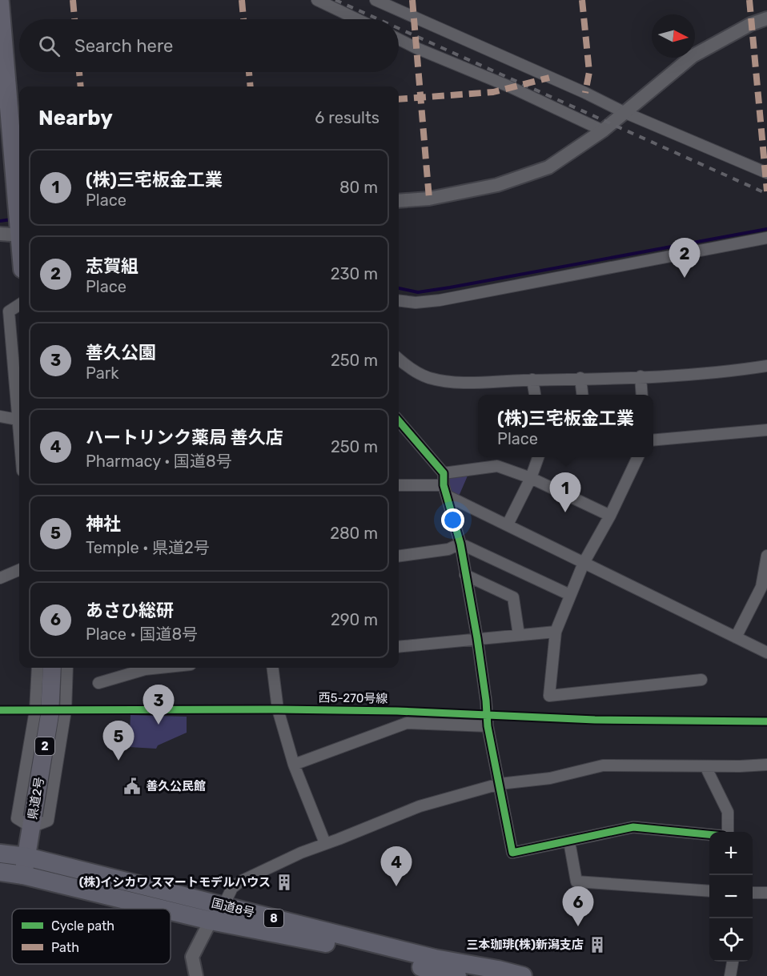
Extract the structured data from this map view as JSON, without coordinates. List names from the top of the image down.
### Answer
{
  "streets": {
    "highway": ["国道8号", "8"],
    "main road": ["2", "県道2号"],
    "cycle path": ["西5-270号線"]
  },
  "crossings": [
    ["県道2号", "国道8号"]
  ],
  "places": {
    "public building": ["善久公民館"],
    "building": ["(株)イシカワ スマートモデルハウス", "三本珈琲(株)新潟支店"]
  },
  "legend": ["Cycle path", "Path"],
  "north": "right",
  "page": {
    "search": "Search here",
    "heading": ["Nearby", "6 results"],
    "list": [
      {
        "mark": "1",
        "name": "(株)三宅板金工業",
        "note": "Place",
        "value": "80 m"
      },
      {
        "mark": "2",
        "name": "志賀組",
        "note": "Place",
        "value": "230 m"
      },
      {
        "mark": "3",
        "name": "善久公園",
        "note": "Park",
        "value": "250 m"
      },
      {
        "mark": "4",
        "name": "ハートリンク薬局 善久店",
        "note": "Pharmacy · 国道8号",
        "value": "250 m"
      },
      {
        "mark": "5",
        "name": "神社",
        "note": "Temple · 県道2号",
        "value": "280 m"
      },
      {
        "mark": "6",
        "name": "あさひ総研",
        "note": "Place · 国道8号",
        "value": "290 m"
      }
    ],
    "pins": [
      "2",
      "1",
      "3",
      "5",
      "4",
      "6"
    ],
    "popup": ["(株)三宅板金工業", "Place"],
    "map_buttons": ["+", "−"]
  }
}
